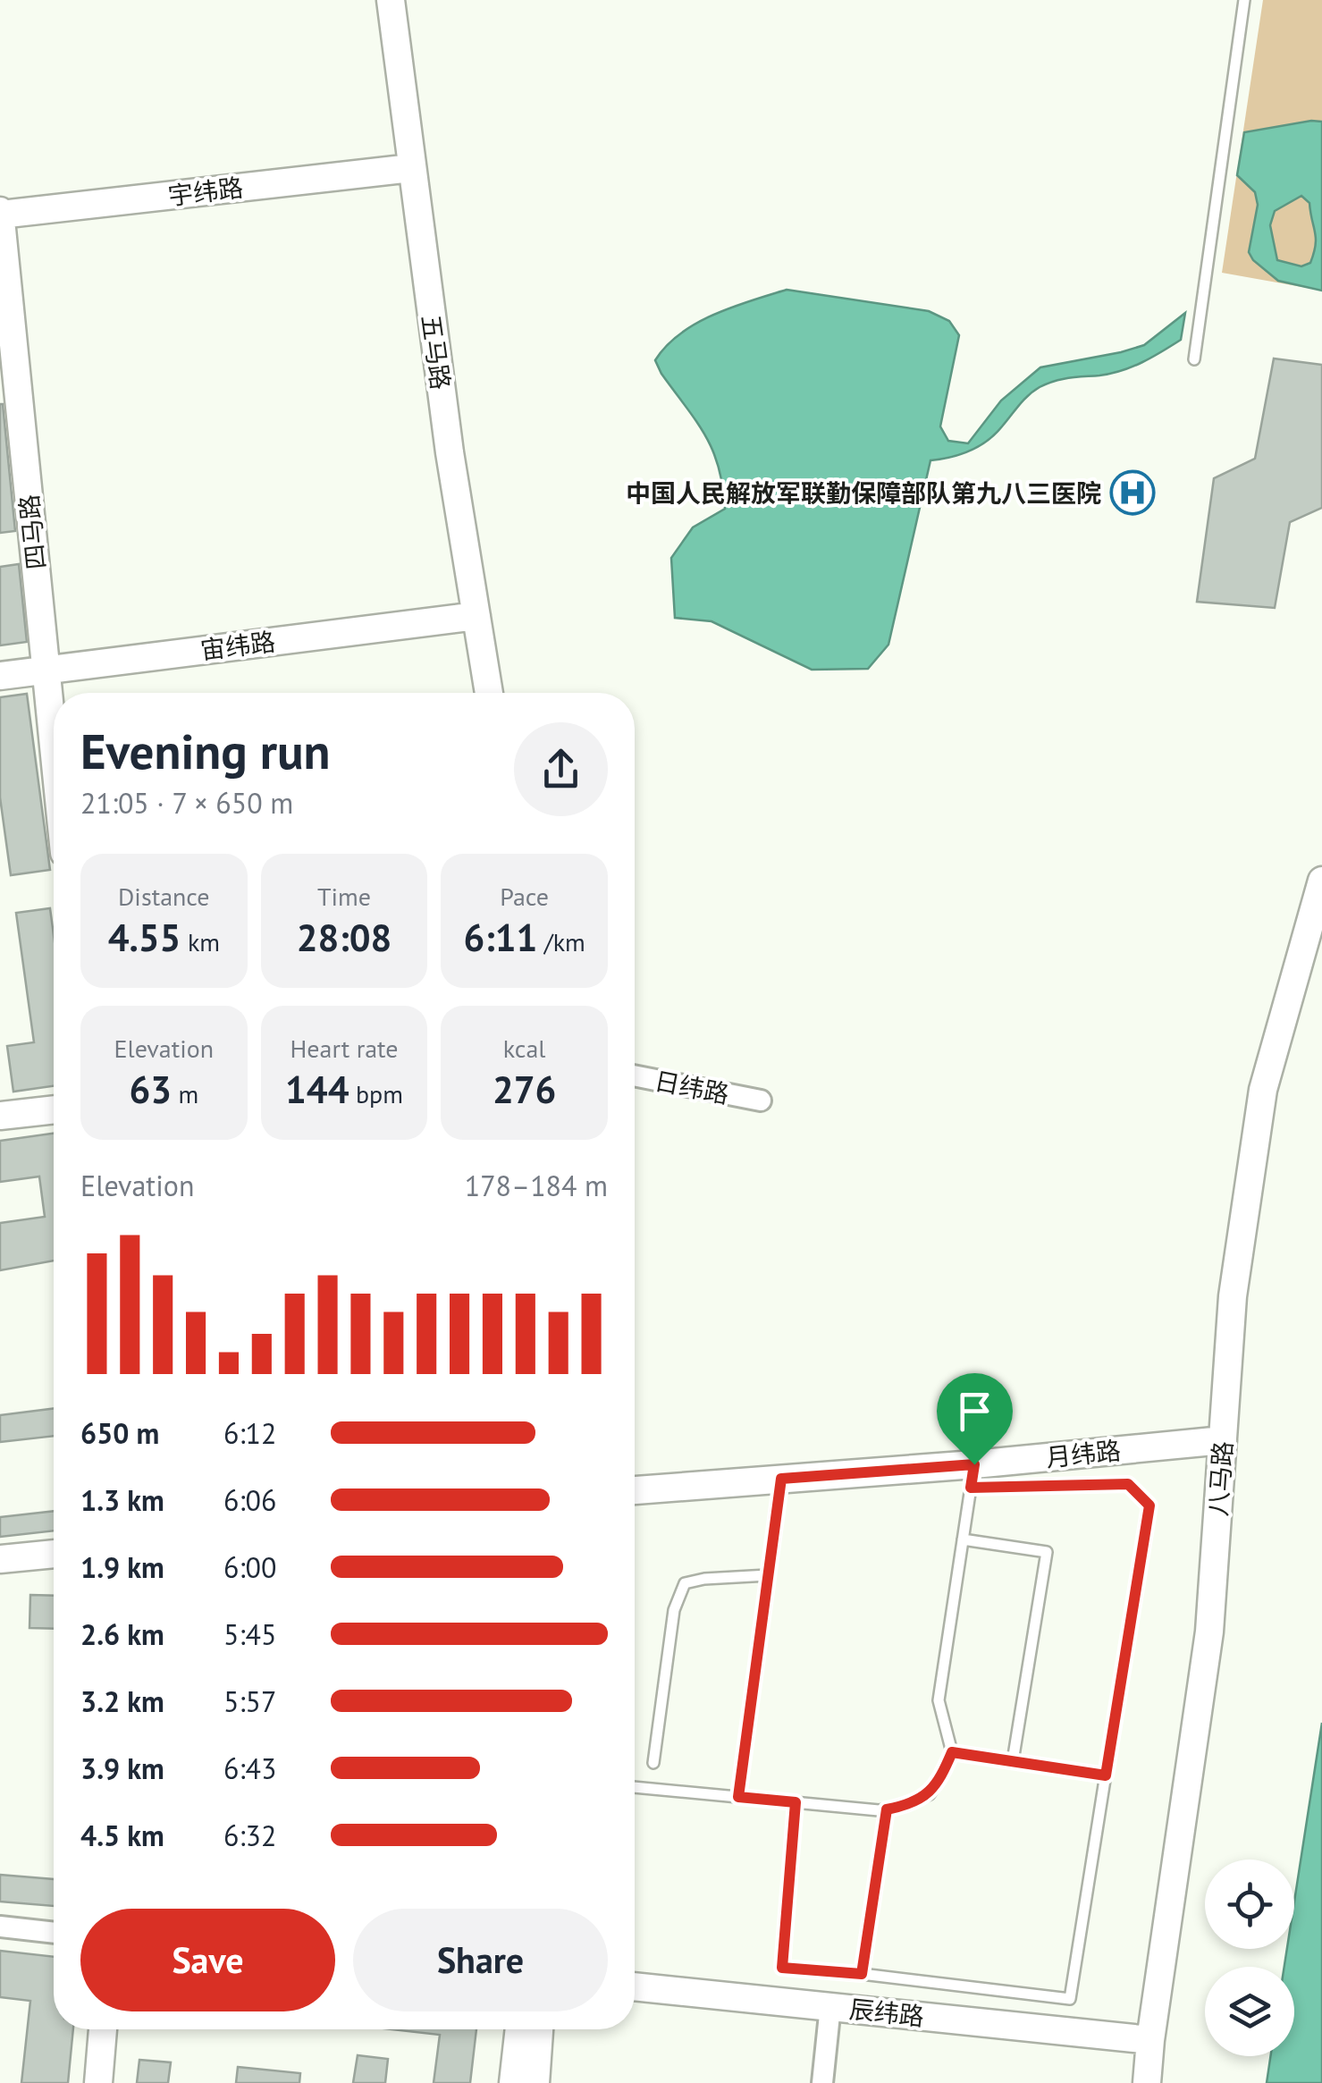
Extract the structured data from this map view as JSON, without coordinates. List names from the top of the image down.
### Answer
{
  "streets": {
    "street": [
      "宇纬路",
      "五马路",
      "四马路",
      "宙纬路",
      "日纬路",
      "月纬路",
      "八马路",
      "辰纬路"
    ]
  },
  "crossings": [
    ["宇纬路", "五马路"],
    ["宇纬路", "四马路"],
    ["五马路", "宙纬路"],
    ["四马路", "宙纬路"],
    ["月纬路", "八马路"],
    ["八马路", "辰纬路"]
  ],
  "places": {
    "hospital": ["中国人民解放军联勤保障部队第九八三医院"]
  },
  "page": {
    "heading": ["Evening run", "21:05 · 7 × 650 m"],
    "stats": [
      ["Distance", "4.55 km"],
      ["Time", "28:08"],
      ["Pace", "6:11 /km"],
      ["Elevation", "63 m"],
      ["Heart rate", "144 bpm"],
      ["kcal", "276"]
    ],
    "chart": ["Elevation", "178–184 m"],
    "list": [
      {
        "name": "650 m",
        "note": "6:12"
      },
      {
        "name": "1.3 km",
        "note": "6:06"
      },
      {
        "name": "1.9 km",
        "note": "6:00"
      },
      {
        "name": "2.6 km",
        "note": "5:45"
      },
      {
        "name": "3.2 km",
        "note": "5:57"
      },
      {
        "name": "3.9 km",
        "note": "6:43"
      },
      {
        "name": "4.5 km",
        "note": "6:32"
      }
    ],
    "buttons": ["Save", "Share"]
  }
}
